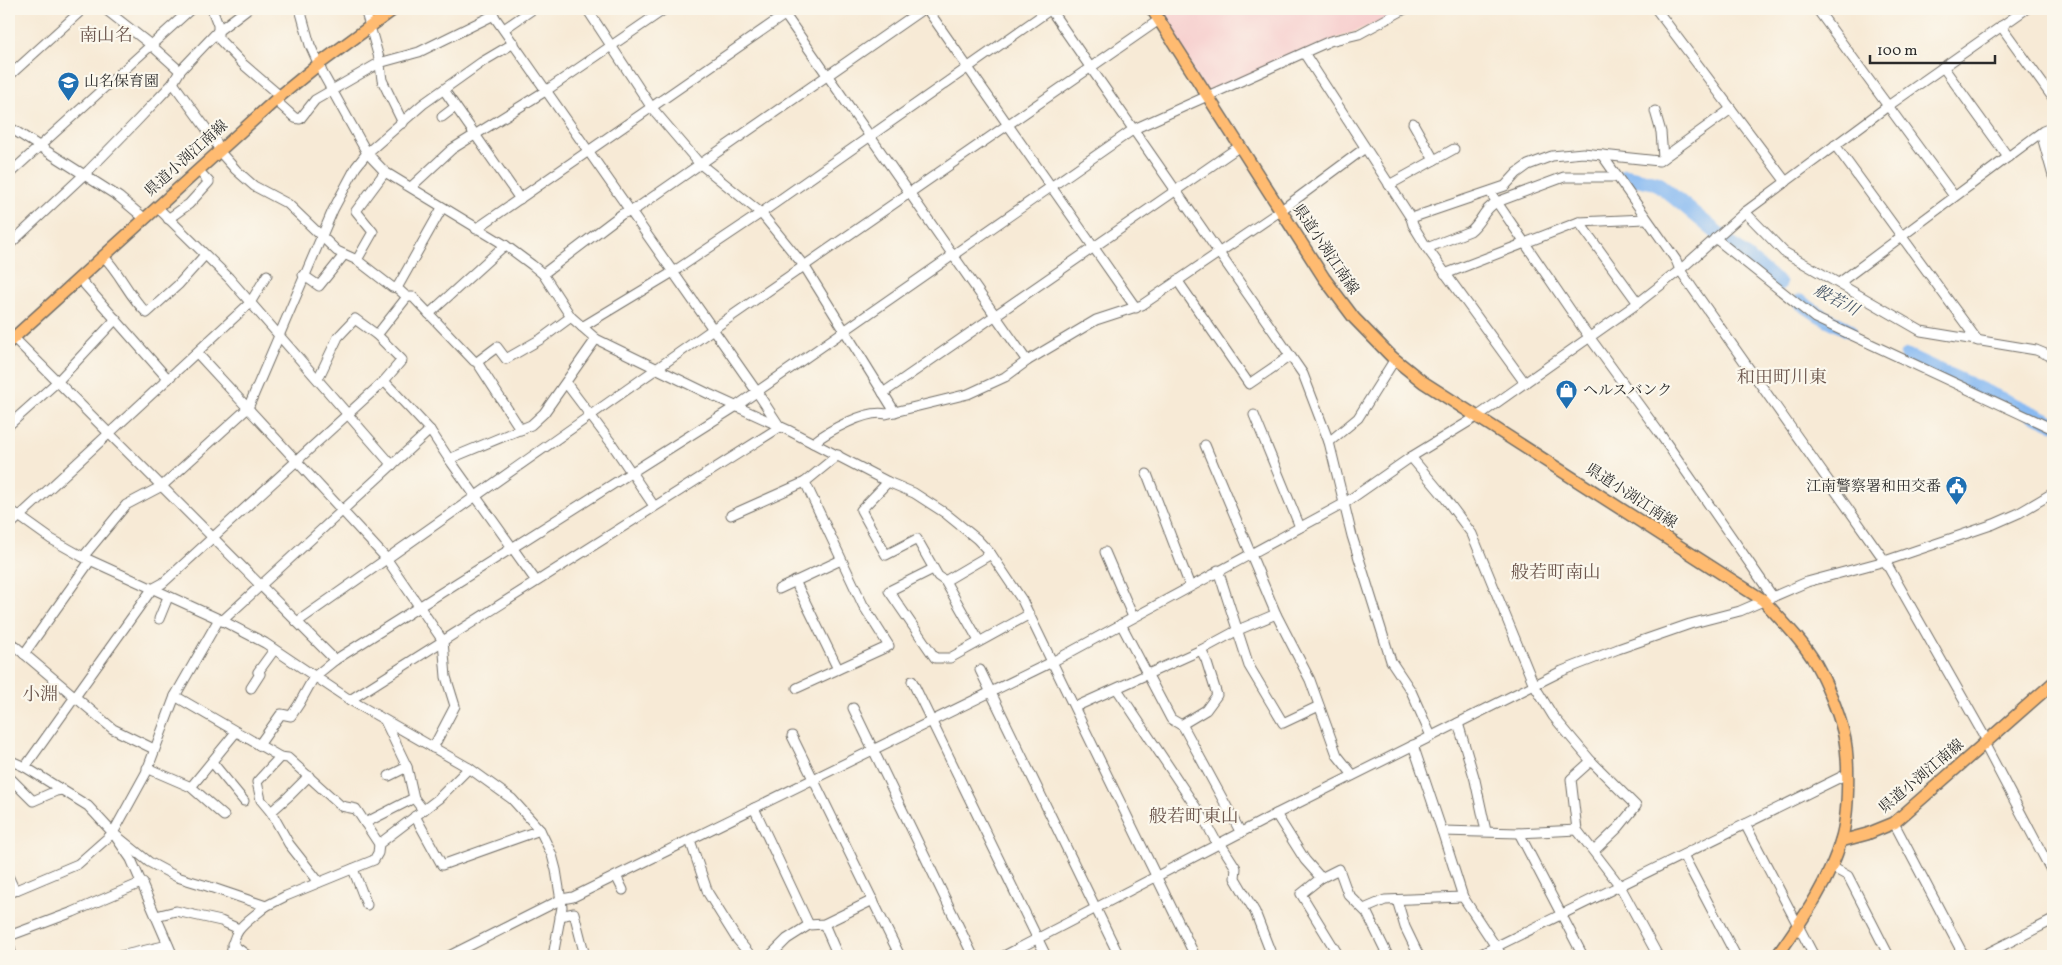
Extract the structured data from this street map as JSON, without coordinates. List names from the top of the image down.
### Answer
{
  "streets": {
    "main road": ["県道小渕江南線"]
  },
  "districts": [
    "南山名",
    "和田町川東",
    "般若町南山",
    "小淵",
    "般若町東山"
  ],
  "water": ["般若川"],
  "places": {
    "school or university": ["山名保育園"],
    "shop": ["ヘルスバンク"],
    "public building": ["江南警察署和田交番"]
  },
  "scale_bar": "100 m"
}
